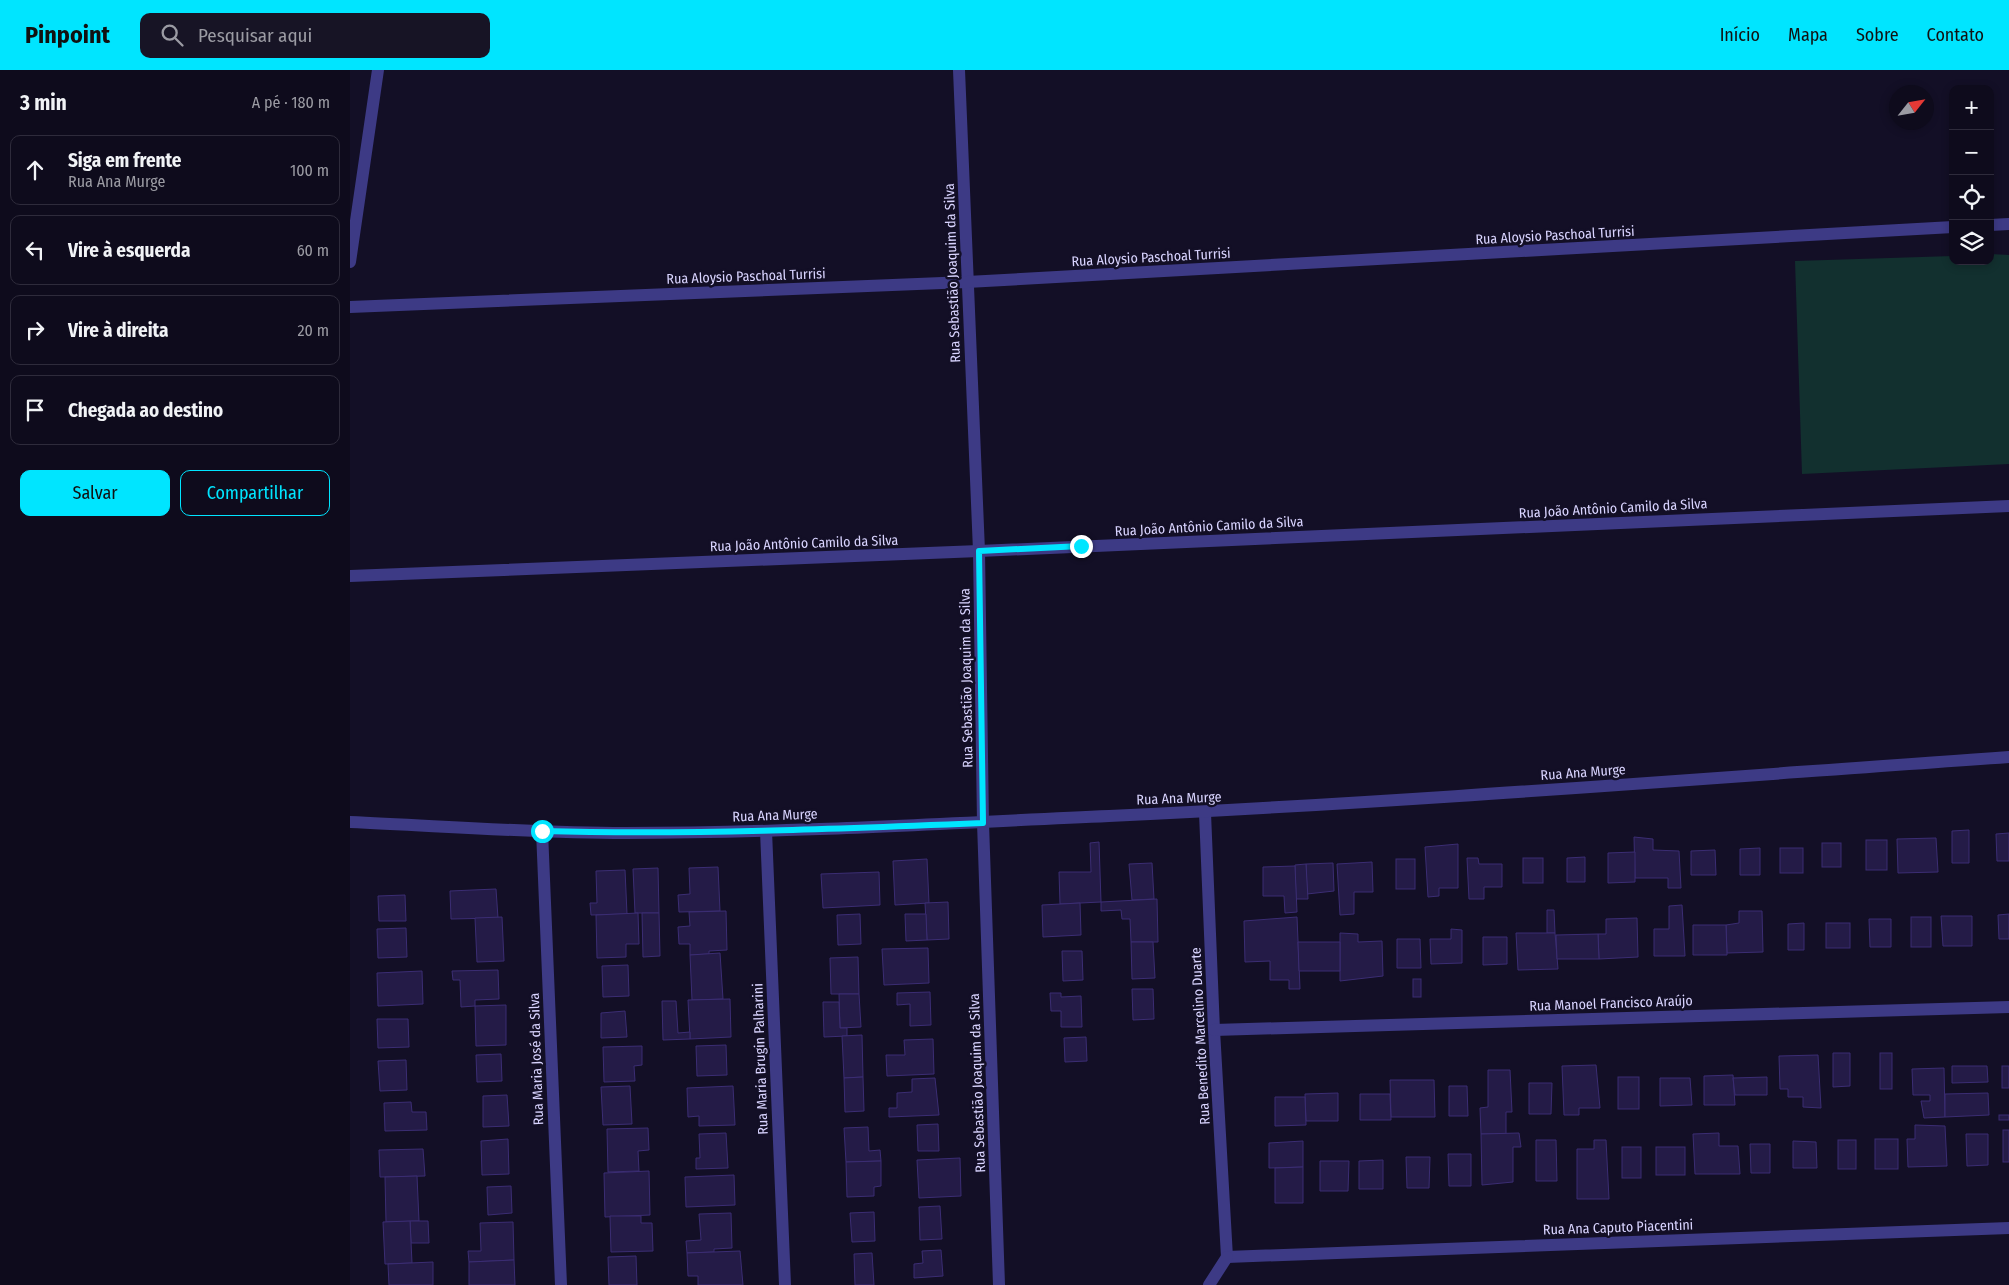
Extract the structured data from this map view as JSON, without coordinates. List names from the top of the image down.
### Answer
{
  "streets": {
    "street": [
      "Rua Aloysio Paschoal Turrisi",
      "Rua Sebastião Joaquim da Silva",
      "Rua João Antônio Camilo da Silva",
      "Rua Ana Murge",
      "Rua Manoel Francisco Araújo",
      "Rua Benedito Marcelino Duarte",
      "Rua Maria José da Silva",
      "Rua Maria Brugin Palharini",
      "Rua Ana Caputo Piacentini"
    ]
  },
  "crossings": [
    ["Rua Aloysio Paschoal Turrisi", "Rua Sebastião Joaquim da Silva"],
    ["Rua Sebastião Joaquim da Silva", "Rua João Antônio Camilo da Silva"],
    ["Rua Sebastião Joaquim da Silva", "Rua Ana Murge"],
    ["Rua Ana Murge", "Rua Benedito Marcelino Duarte"],
    ["Rua Ana Murge", "Rua Maria José da Silva"],
    ["Rua Ana Murge", "Rua Maria Brugin Palharini"],
    ["Rua Manoel Francisco Araújo", "Rua Benedito Marcelino Duarte"],
    ["Rua Benedito Marcelino Duarte", "Rua Ana Caputo Piacentini"]
  ],
  "north": "top right",
  "page": {
    "header": "Pinpoint",
    "search": "Pesquisar aqui",
    "nav": [
      "Início",
      "Mapa",
      "Sobre",
      "Contato"
    ],
    "heading": ["3 min", "A pé · 180 m"],
    "map_buttons": ["+", "−"],
    "list": [
      ["Siga em frente", "Rua Ana Murge", "100 m"],
      ["Vire à esquerda", "60 m"],
      ["Vire à direita", "20 m"],
      "Chegada ao destino"
    ],
    "buttons": ["Salvar", "Compartilhar"]
  }
}
